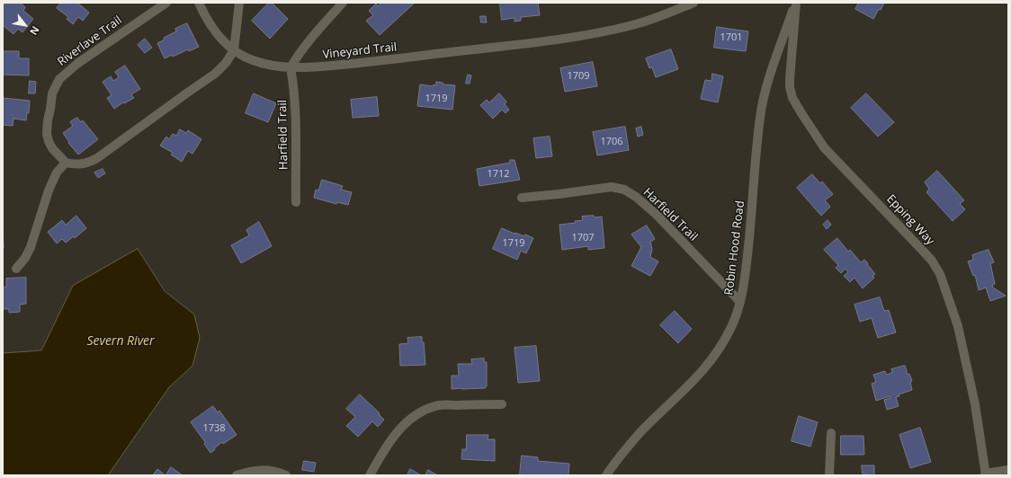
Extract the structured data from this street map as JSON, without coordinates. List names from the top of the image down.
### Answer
{
  "streets": {
    "street": [
      "Riverlave Trail",
      "Vineyard Trail",
      "Harfield Trail",
      "Epping Way",
      "Robin Hood Road"
    ]
  },
  "crossings": [
    ["Vineyard Trail", "Harfield Trail"],
    ["Harfield Trail", "Robin Hood Road"],
    ["Epping Way", "Robin Hood Road"]
  ],
  "water": ["Severn River"],
  "house_numbers": [
    "1701",
    "1709",
    "1719",
    "1706",
    "1712",
    "1707",
    "1719",
    "1738"
  ],
  "north": "bottom right"
}
